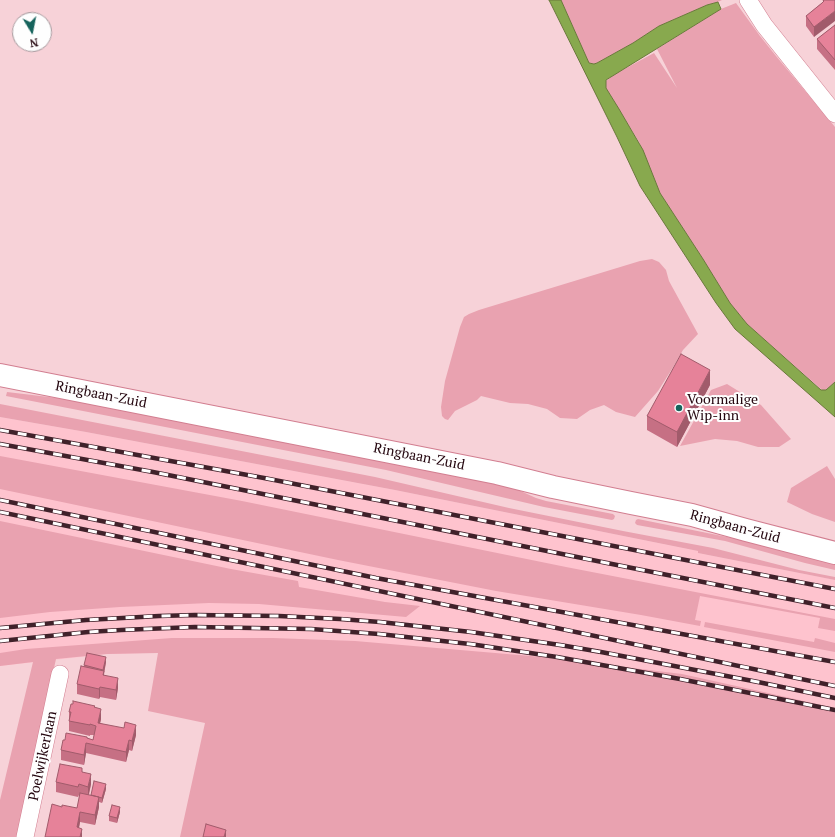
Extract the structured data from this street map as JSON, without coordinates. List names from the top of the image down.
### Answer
{
  "streets": {
    "street": ["Ringbaan-Zuid", "Poelwijkerlaan"]
  },
  "places": ["Voormalige Wip-inn"],
  "north": "bottom"
}
